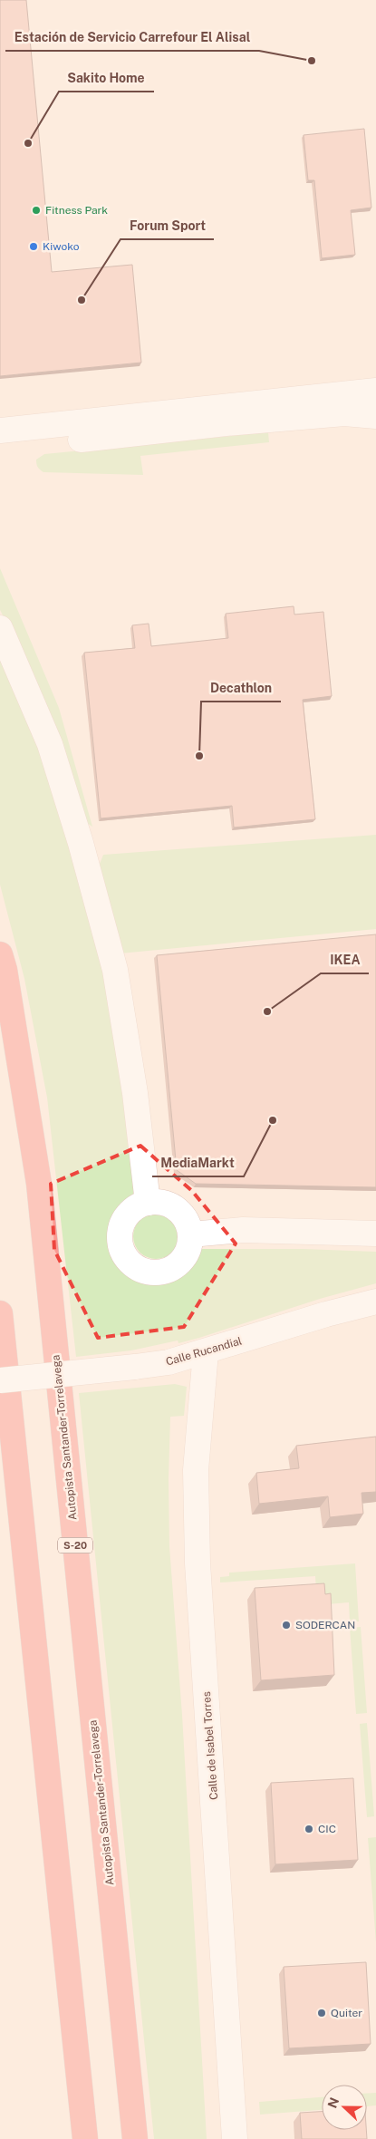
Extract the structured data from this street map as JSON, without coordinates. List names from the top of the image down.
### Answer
{
  "streets": {
    "highway": ["Autopista Santander-Torrelavega", "S-20"],
    "street": ["Calle Rucandial", "Calle de Isabel Torres"]
  },
  "crossings": [
    ["Calle Rucandial", "Calle de Isabel Torres"]
  ],
  "places": [
    "Estación de Servicio Carrefour El Alisal",
    "Sakito Home",
    "Fitness Park",
    "Kiwoko",
    "Forum Sport",
    "Decathlon",
    "IKEA",
    "MediaMarkt",
    "SODERCAN",
    "CIC",
    "Quiter"
  ],
  "north": "left"
}
